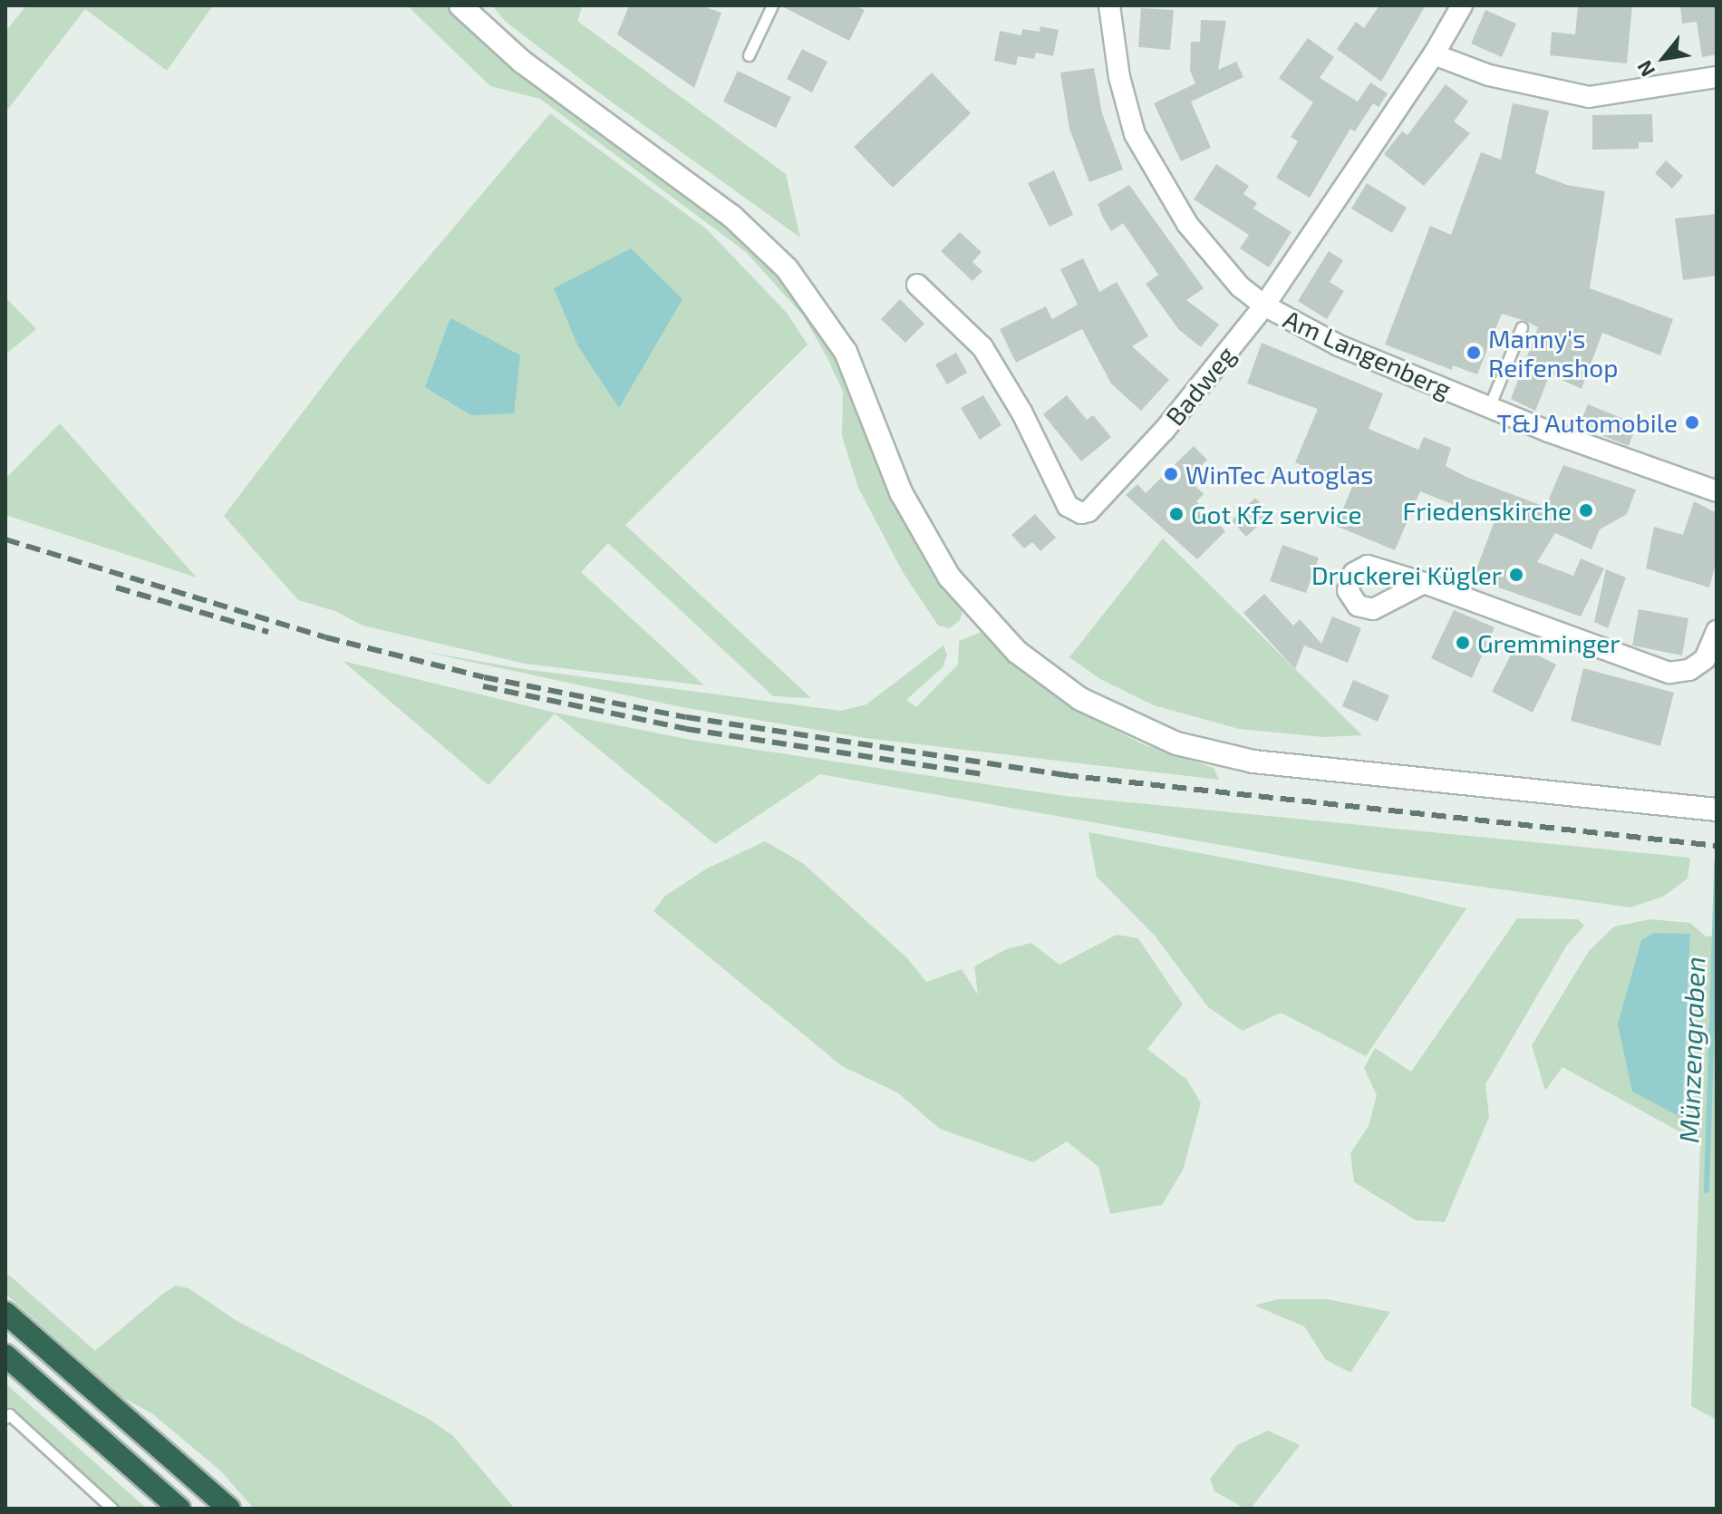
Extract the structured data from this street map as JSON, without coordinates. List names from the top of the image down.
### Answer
{
  "streets": {
    "street": ["Am Langenberg", "Badweg"]
  },
  "crossings": [
    ["Am Langenberg", "Badweg"]
  ],
  "water": ["Münzengraben"],
  "places": [
    "Manny's Reifenshop",
    "T&J Automobile",
    "WinTec Autoglas",
    "Friedenskirche",
    "Got Kfz service",
    "Druckerei Kügler",
    "Gremminger"
  ],
  "north": "bottom left"
}
